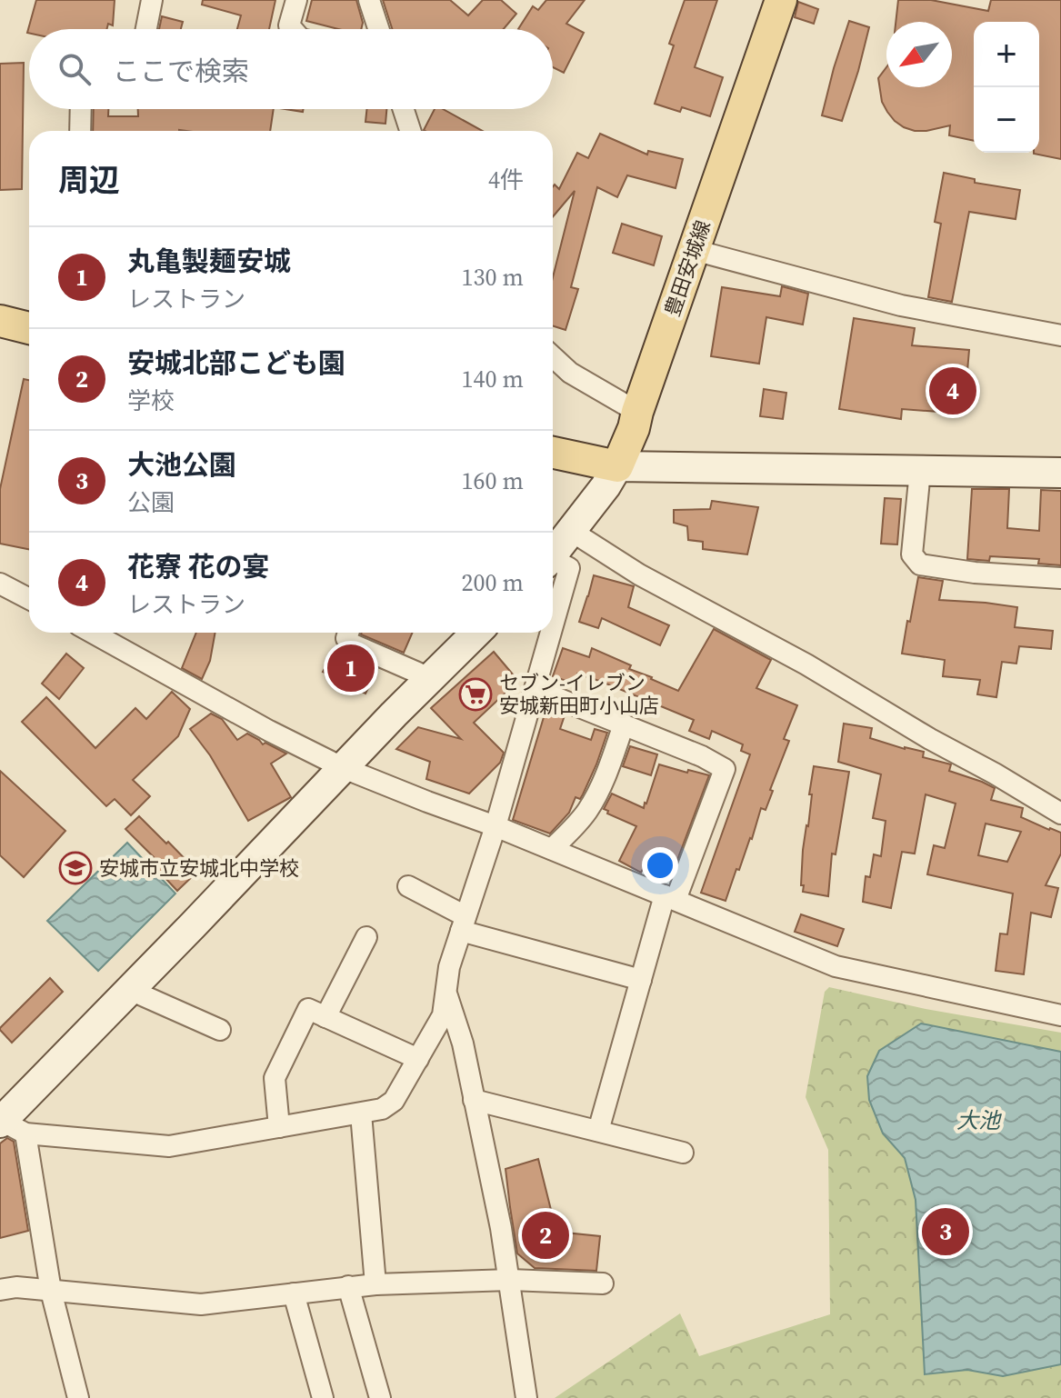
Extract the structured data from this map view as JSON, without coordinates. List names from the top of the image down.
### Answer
{
  "streets": {
    "main road": ["豊田安城線"]
  },
  "water": ["大池"],
  "places": {
    "supermarket": ["セブン-イレブン 安城新田町小山店"],
    "school or university": ["安城市立安城北中学校"]
  },
  "north": "bottom left",
  "page": {
    "map_buttons": ["+", "−"],
    "search": "ここで検索",
    "heading": ["周辺", "4件"],
    "list": [
      {
        "mark": "1",
        "name": "丸亀製麺安城",
        "note": "レストラン",
        "value": "130 m"
      },
      {
        "mark": "2",
        "name": "安城北部こども園",
        "note": "学校",
        "value": "140 m"
      },
      {
        "mark": "3",
        "name": "大池公園",
        "note": "公園",
        "value": "160 m"
      },
      {
        "mark": "4",
        "name": "花寮 花の宴",
        "note": "レストラン",
        "value": "200 m"
      }
    ],
    "pins": [
      "4",
      "1",
      "3",
      "2"
    ]
  }
}
